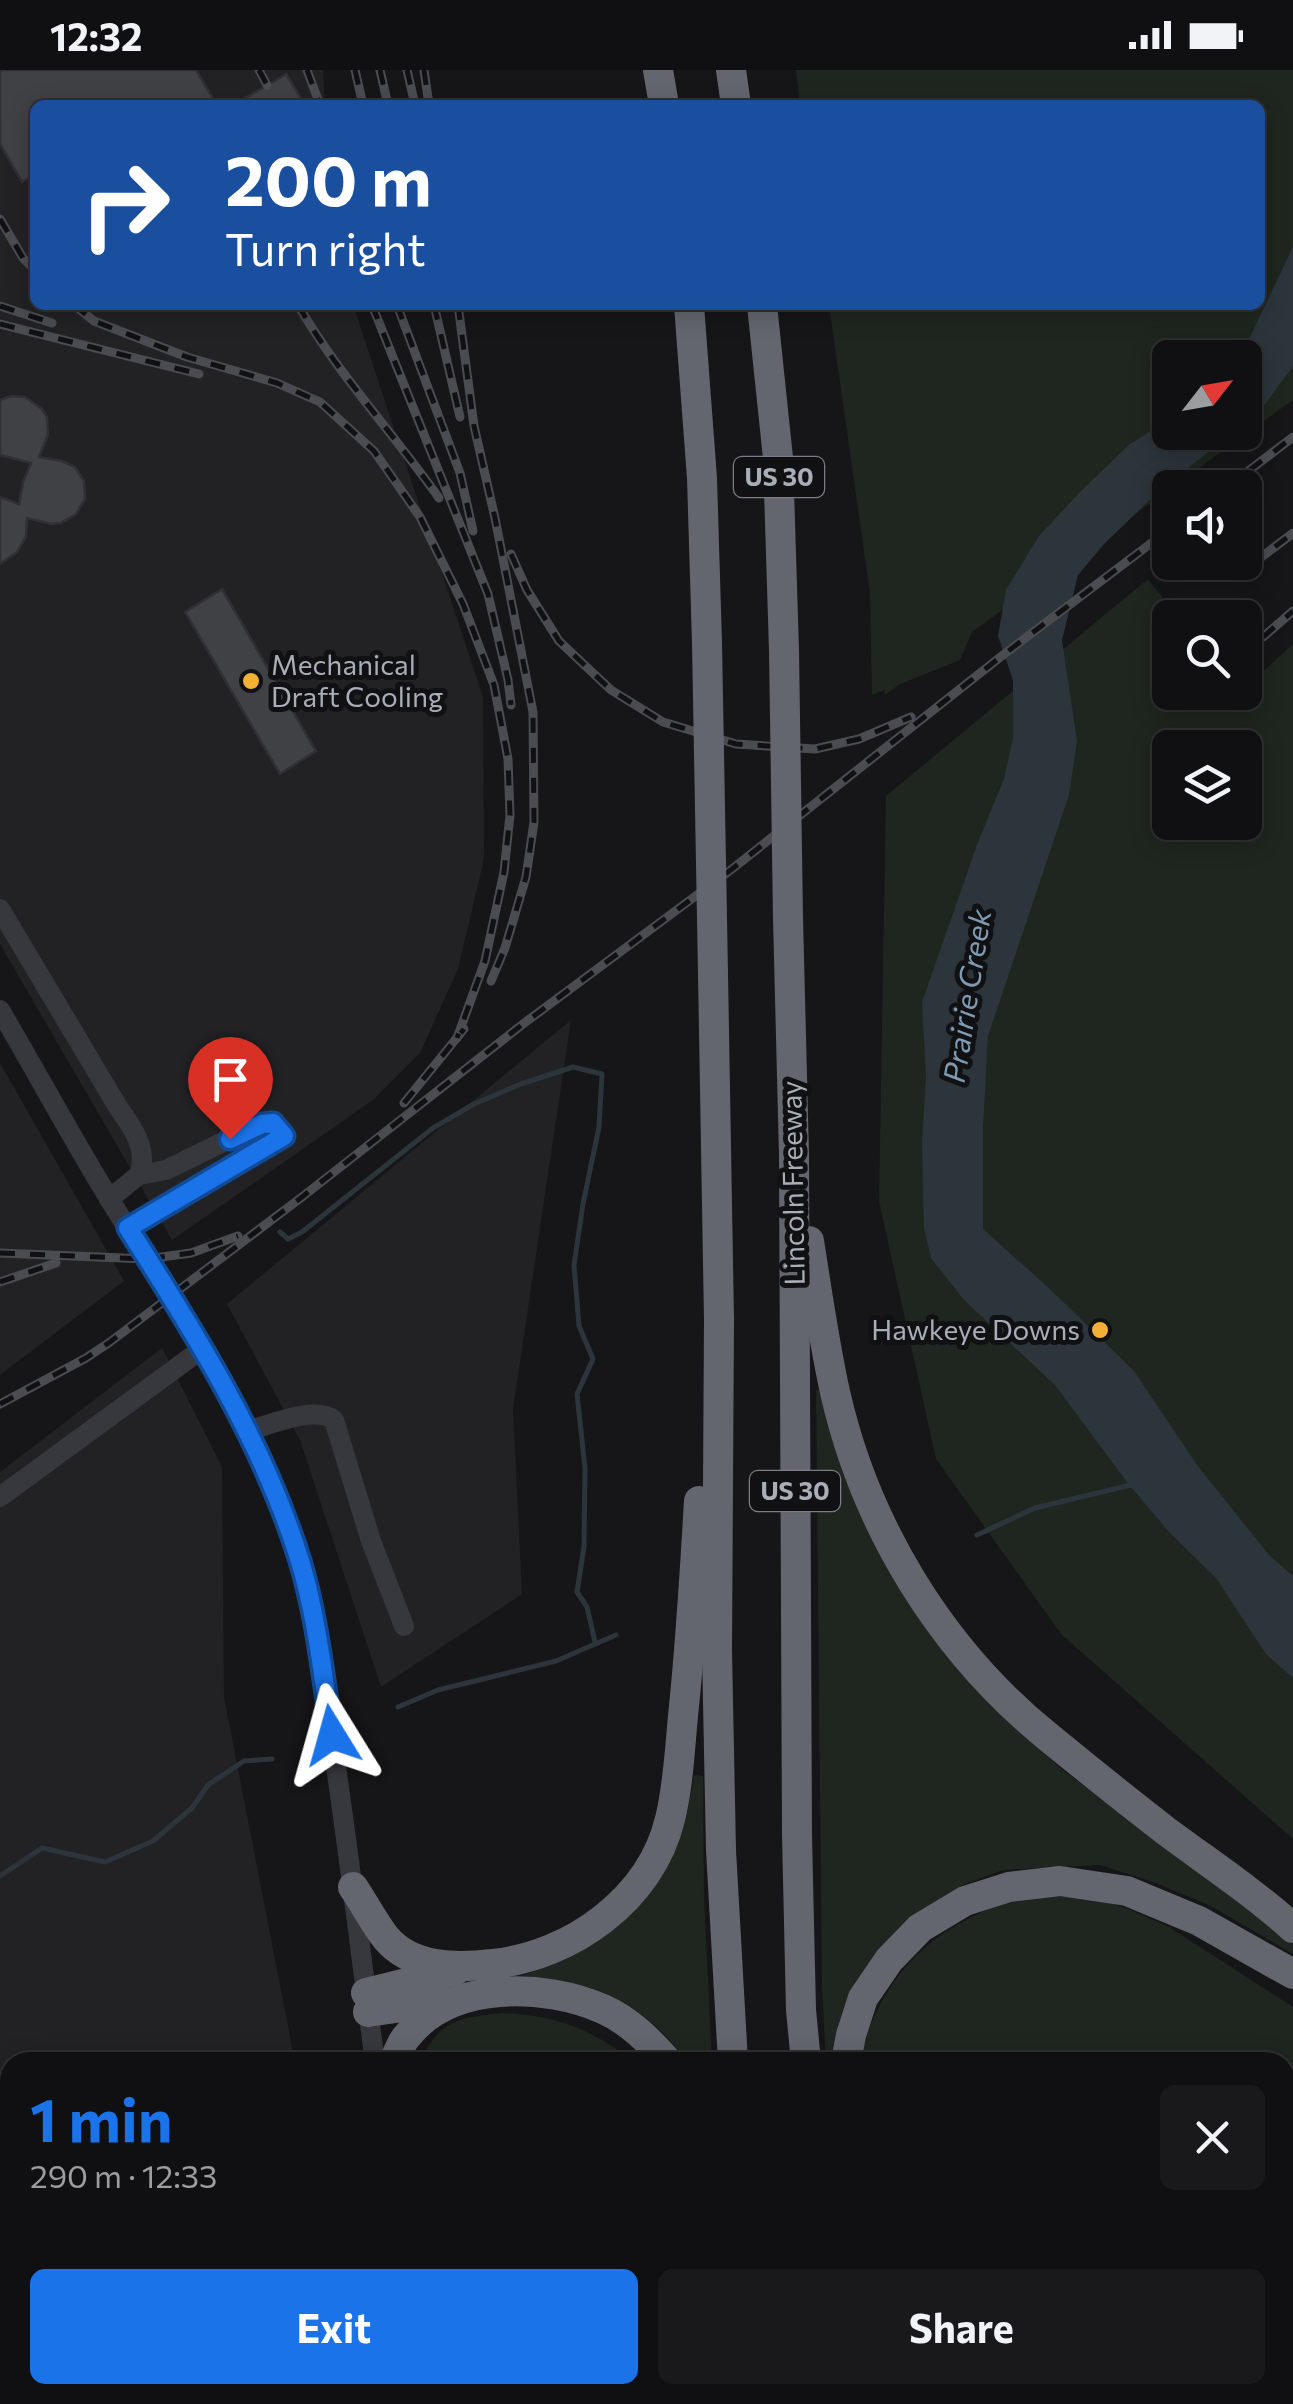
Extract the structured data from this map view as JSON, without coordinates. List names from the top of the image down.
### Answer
{
  "streets": {
    "highway": ["US 30", "Lincoln Freeway"]
  },
  "water": ["Prairie Creek"],
  "places": ["Mechanical Draft Cooling", "Hawkeye Downs"],
  "north": "top right",
  "page": {
    "status": "12:32",
    "turn": ["200 m", "Turn right"],
    "heading": ["1 min", "290 m · 12:33"],
    "buttons": ["Exit", "Share"]
  }
}
